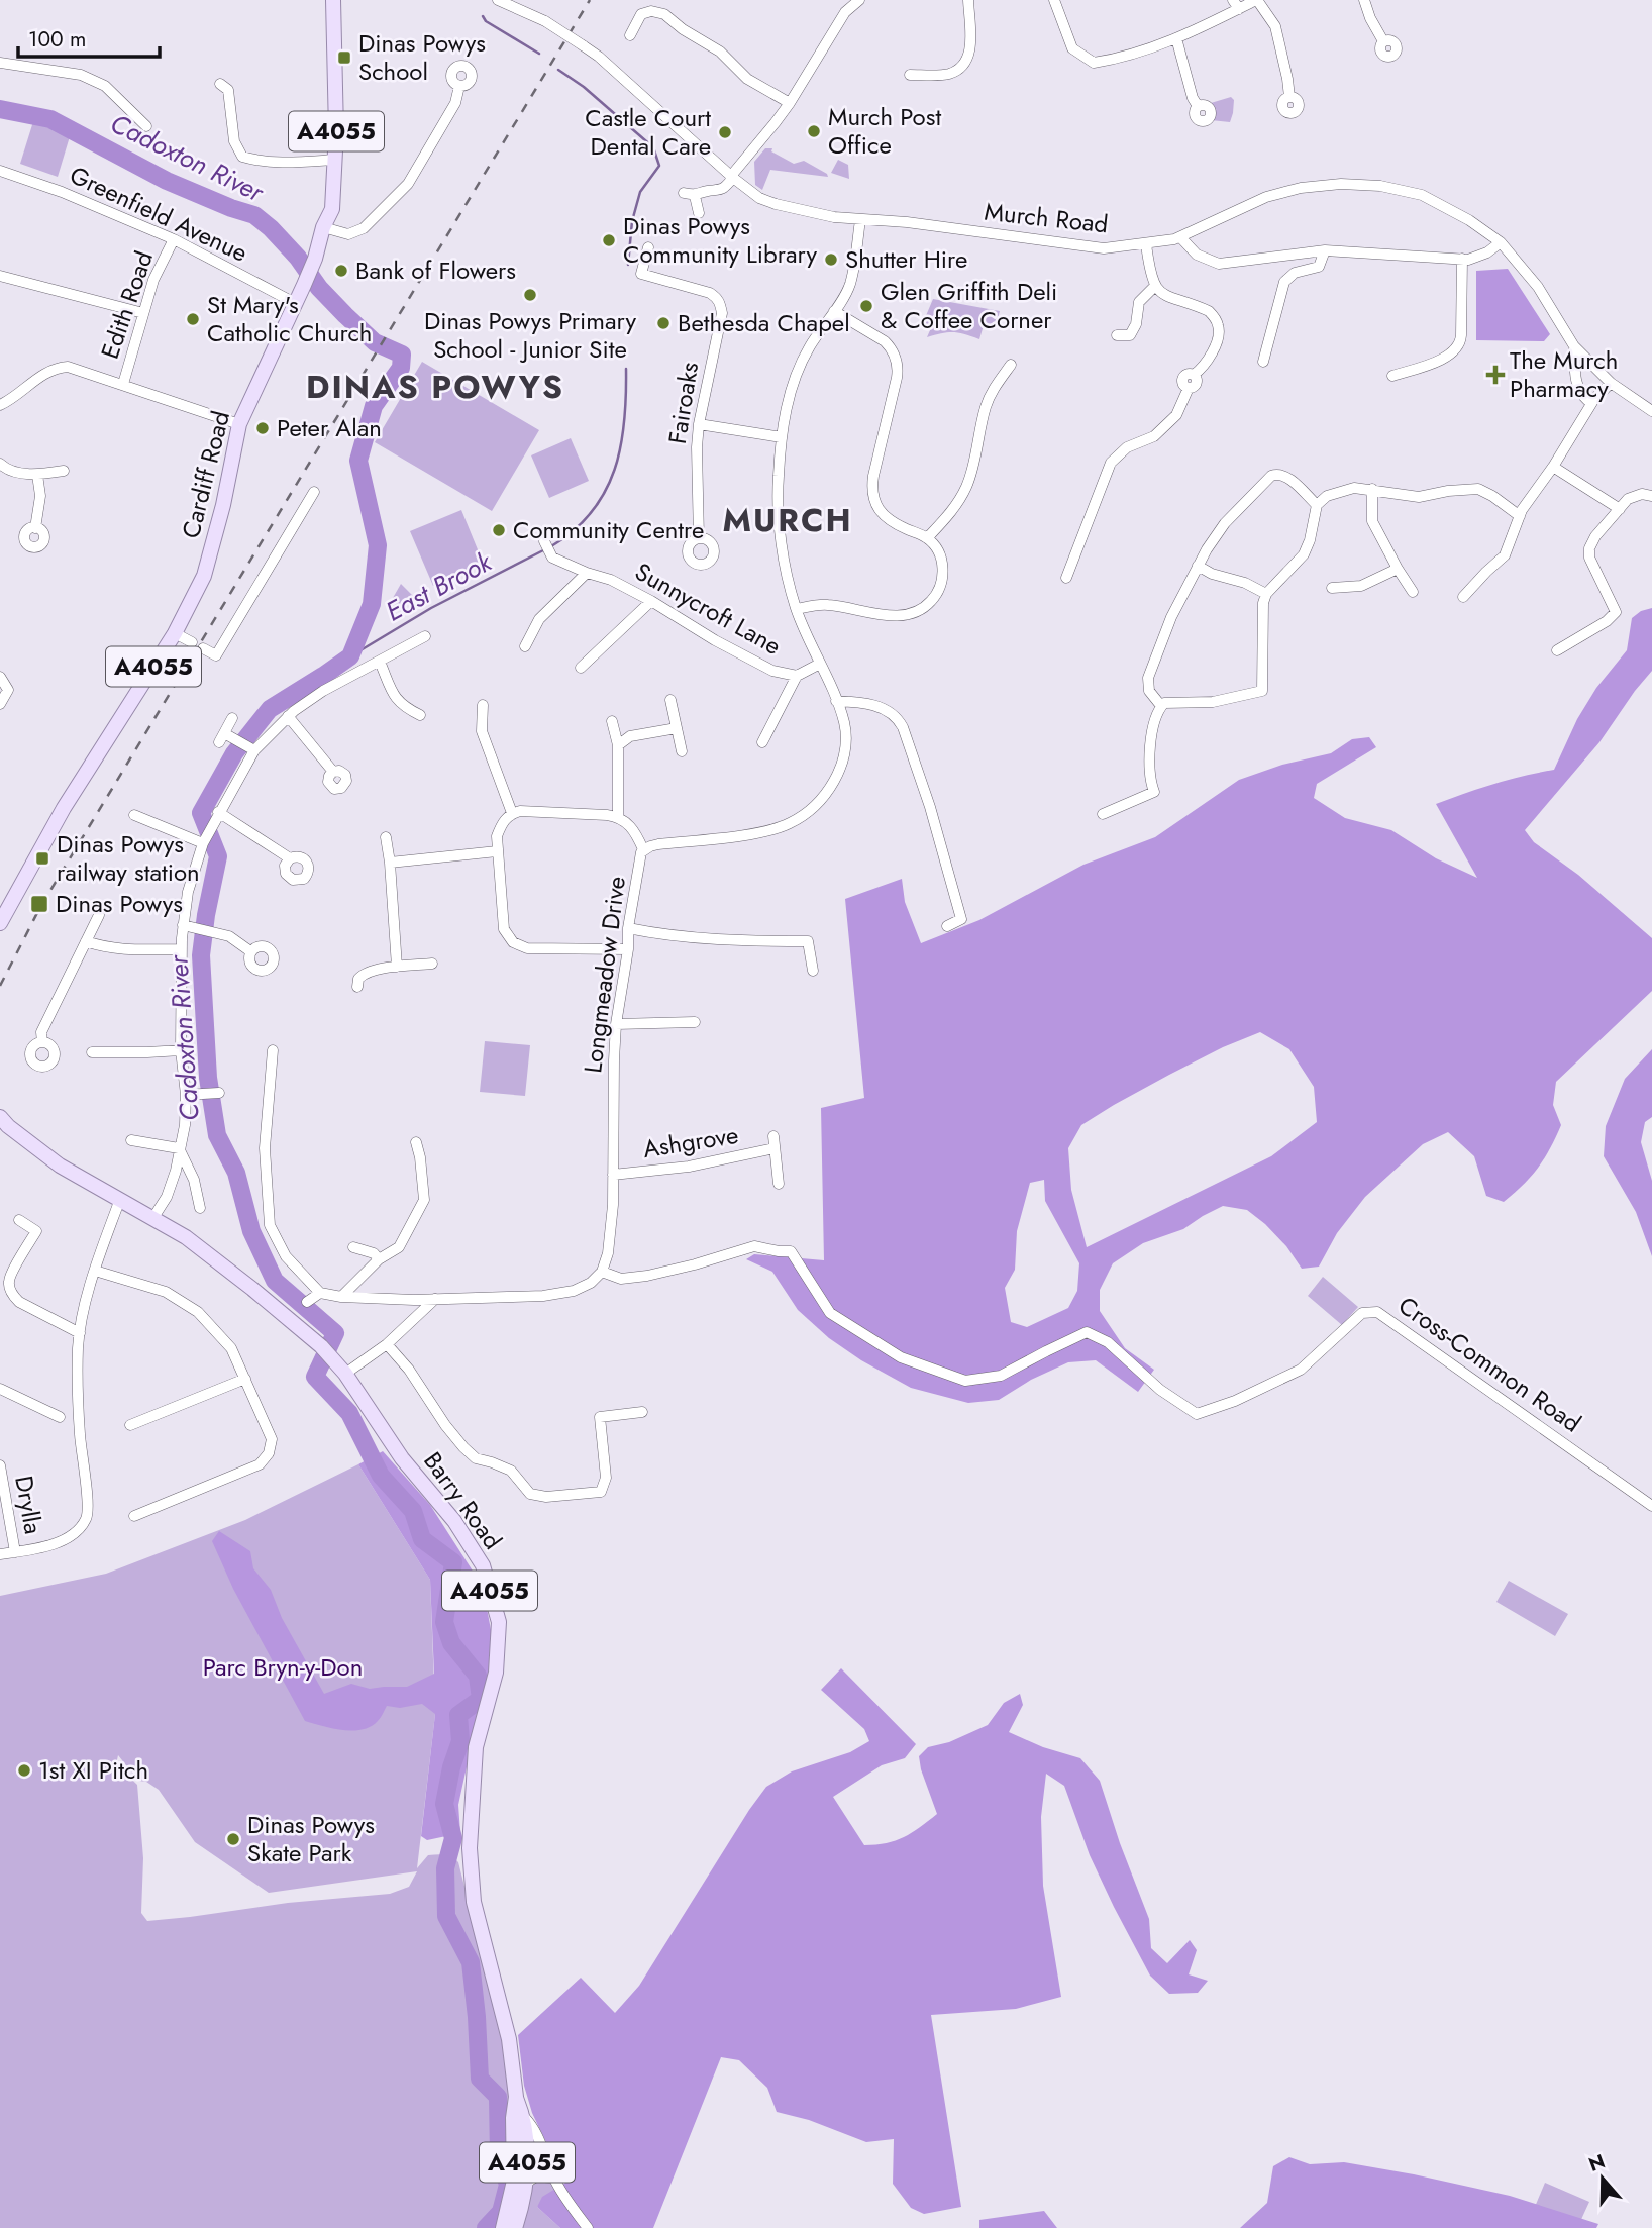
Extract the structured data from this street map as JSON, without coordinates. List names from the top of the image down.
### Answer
{
  "streets": {
    "main road": ["A4055", "Cardiff Road", "Barry Road"],
    "street": [
      "Greenfield Avenue",
      "Murch Road",
      "Edith Road",
      "Fairoaks",
      "Sunnycroft Lane",
      "Longmeadow Drive",
      "Ashgrove",
      "Cross-Common Road",
      "Drylla"
    ]
  },
  "crossings": [
    ["Greenfield Avenue", "Edith Road"],
    ["Greenfield Avenue", "Cardiff Road"],
    ["Murch Road", "Longmeadow Drive"],
    ["Sunnycroft Lane", "Longmeadow Drive"],
    ["Longmeadow Drive", "Ashgrove"],
    ["Longmeadow Drive", "Cross-Common Road"]
  ],
  "districts": ["DINAS POWYS", "MURCH"],
  "water": ["Cadoxton River", "East Brook"],
  "parks": ["Parc Bryn-y-Don"],
  "places": {
    "transit": ["Dinas Powys School", "Dinas Powys railway station", "Dinas Powys"],
    "other": [
      "Murch Post Office",
      "Castle Court Dental Care",
      "Dinas Powys Community Library",
      "Shutter Hire",
      "Bank of Flowers",
      "Dinas Powys Primary School - Junior Site",
      "Glen Griffith Deli & Coffee Corner",
      "St Mary's Catholic Church",
      "Bethesda Chapel",
      "Peter Alan",
      "Community Centre",
      "1st XI Pitch",
      "Dinas Powys Skate Park"
    ],
    "health": ["The Murch Pharmacy"]
  },
  "scale_bar": "100 m",
  "north": "top"
}
